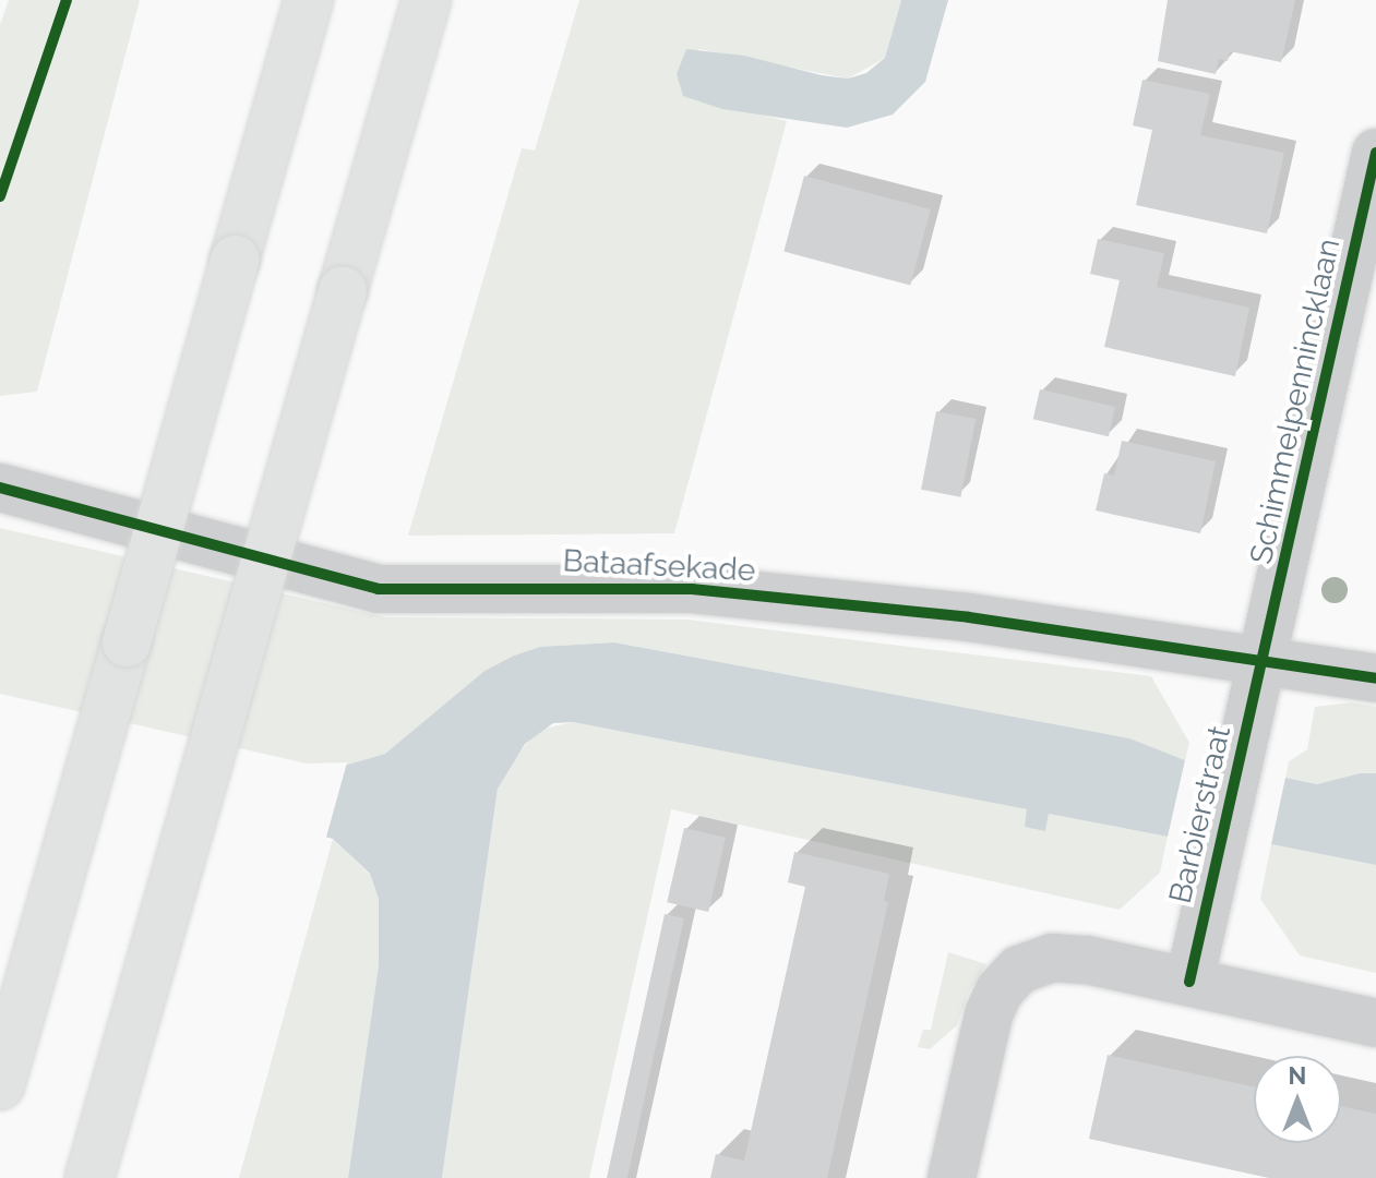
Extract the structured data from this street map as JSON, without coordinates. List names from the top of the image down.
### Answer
{
  "streets": {
    "street": ["Schimmelpennincklaan", "Bataafsekade", "Barbierstraat"]
  },
  "crossings": [
    ["Schimmelpennincklaan", "Bataafsekade"],
    ["Schimmelpennincklaan", "Barbierstraat"],
    ["Bataafsekade", "Barbierstraat"]
  ],
  "north": "top"
}
